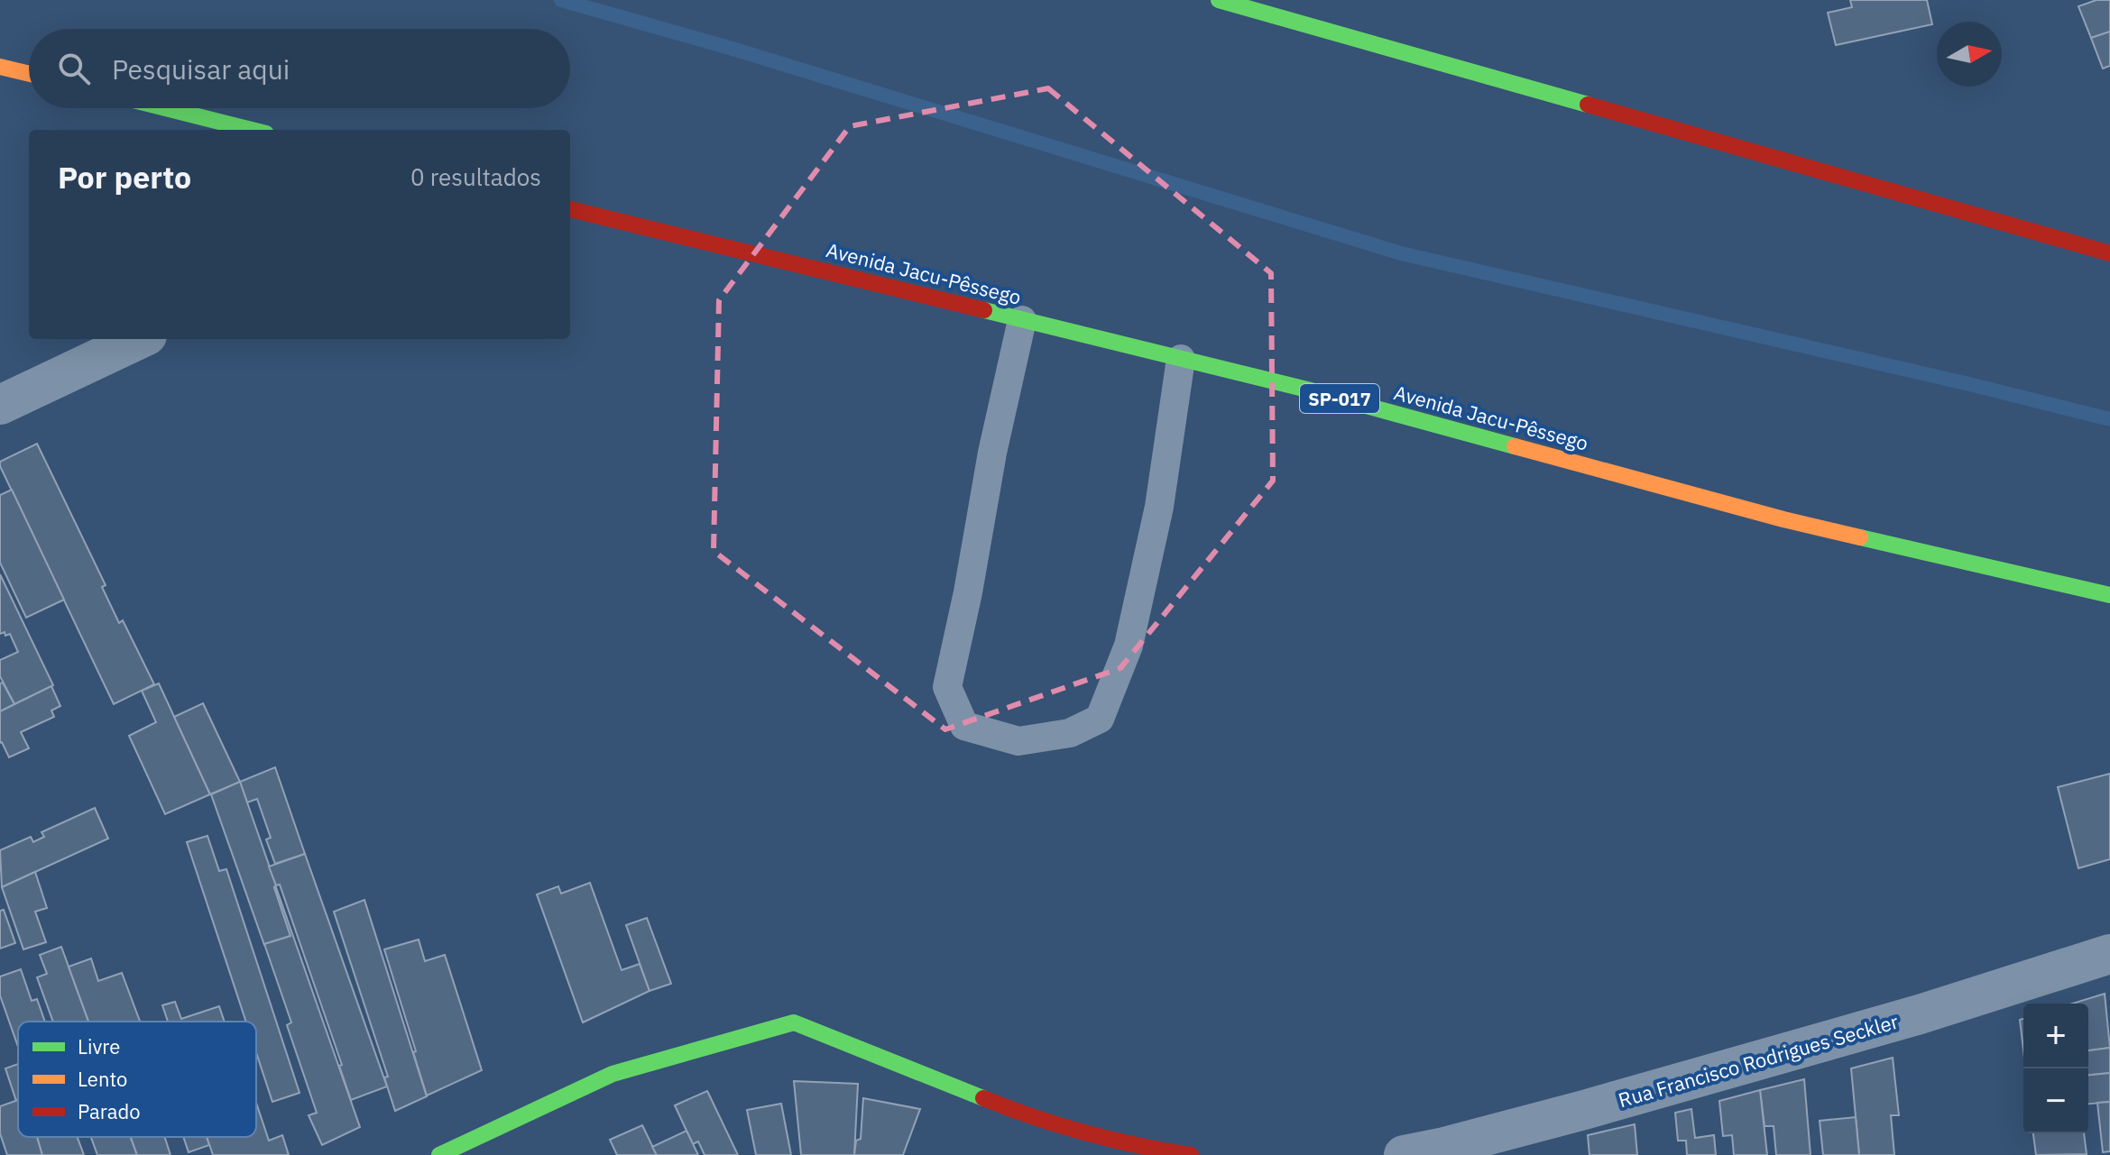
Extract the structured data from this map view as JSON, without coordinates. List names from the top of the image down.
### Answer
{
  "streets": {
    "main road": ["Avenida Jacu-Pêssego", "SP-017"],
    "street": ["Rua Francisco Rodrigues Seckler"]
  },
  "legend": ["Livre", "Lento", "Parado"],
  "north": "right",
  "page": {
    "search": "Pesquisar aqui",
    "heading": ["Por perto", "0 resultados"],
    "map_buttons": ["+", "−"]
  }
}
